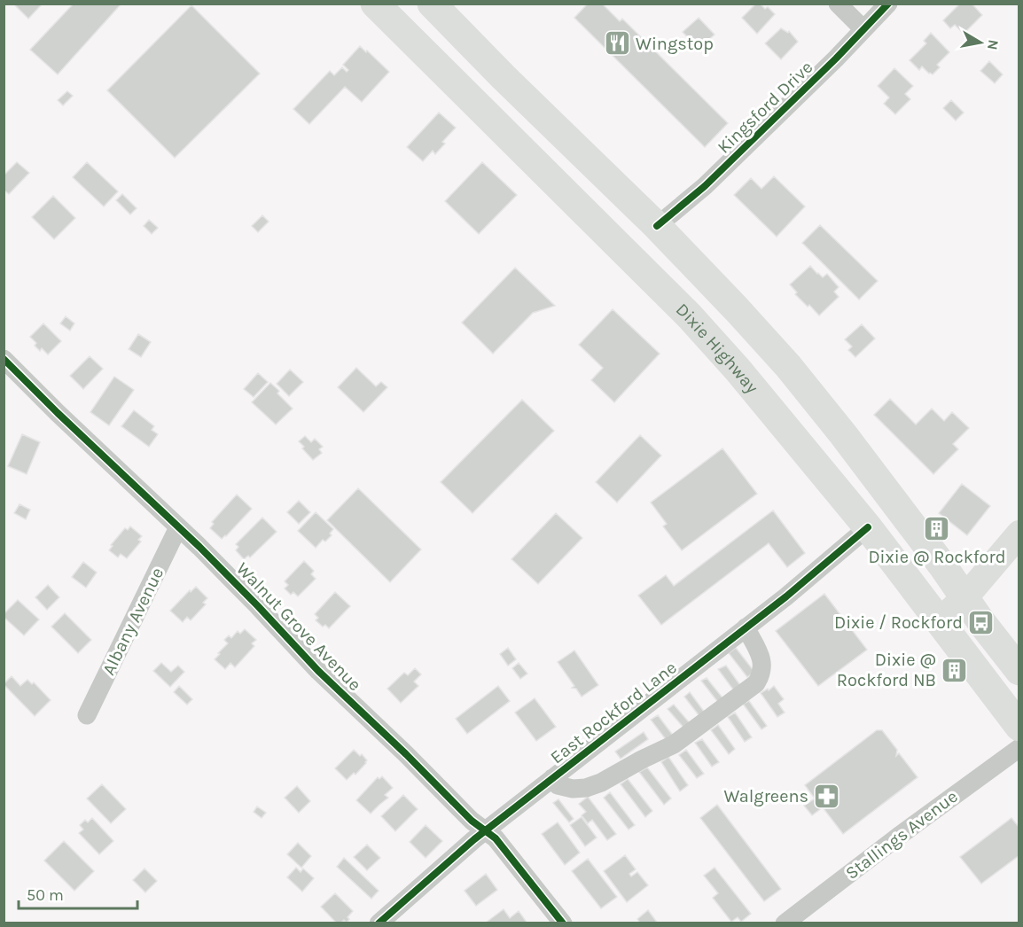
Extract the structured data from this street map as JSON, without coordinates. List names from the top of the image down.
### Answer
{
  "streets": {
    "main road": ["Dixie Highway"],
    "street": [
      "Kingsford Drive",
      "Albany Avenue",
      "Walnut Grove Avenue",
      "East Rockford Lane",
      "Stallings Avenue"
    ]
  },
  "crossings": [
    ["Dixie Highway", "East Rockford Lane"],
    ["Albany Avenue", "Walnut Grove Avenue"],
    ["Walnut Grove Avenue", "East Rockford Lane"]
  ],
  "places": {
    "restaurant": ["Wingstop"],
    "building": ["Dixie @ Rockford", "Dixie @ Rockford NB"],
    "bus stop": ["Dixie / Rockford"],
    "pharmacy": ["Walgreens"]
  },
  "scale_bar": "50 m",
  "north": "right"
}
